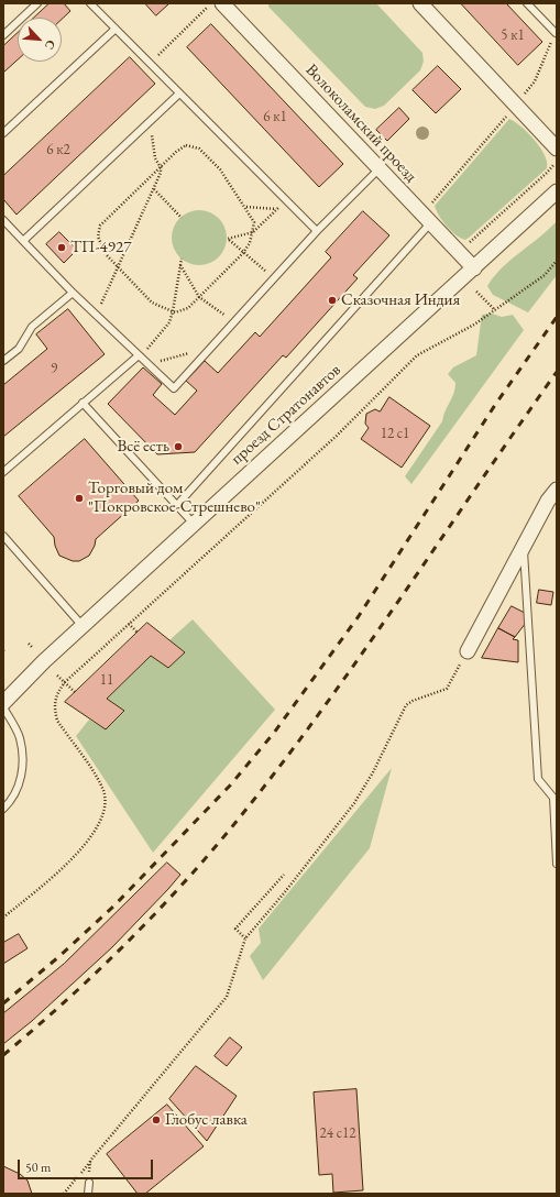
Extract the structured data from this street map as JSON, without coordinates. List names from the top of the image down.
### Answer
{
  "streets": {
    "street": ["Волоколамский проезд", "проезд Стратонавтов"]
  },
  "crossings": [
    ["Волоколамский проезд", "проезд Стратонавтов"]
  ],
  "places": [
    "ТП-4927",
    "Сказочная Индия",
    "Всё есть",
    "Торговый дом \"Покровское-Стрешнево\"",
    "Глобус лавка"
  ],
  "house_numbers": [
    "5 к1",
    "6 к1",
    "6 к2",
    "9",
    "12 с1",
    "11",
    "24 с12"
  ],
  "scale_bar": "50 m",
  "north": "bottom right"
}
